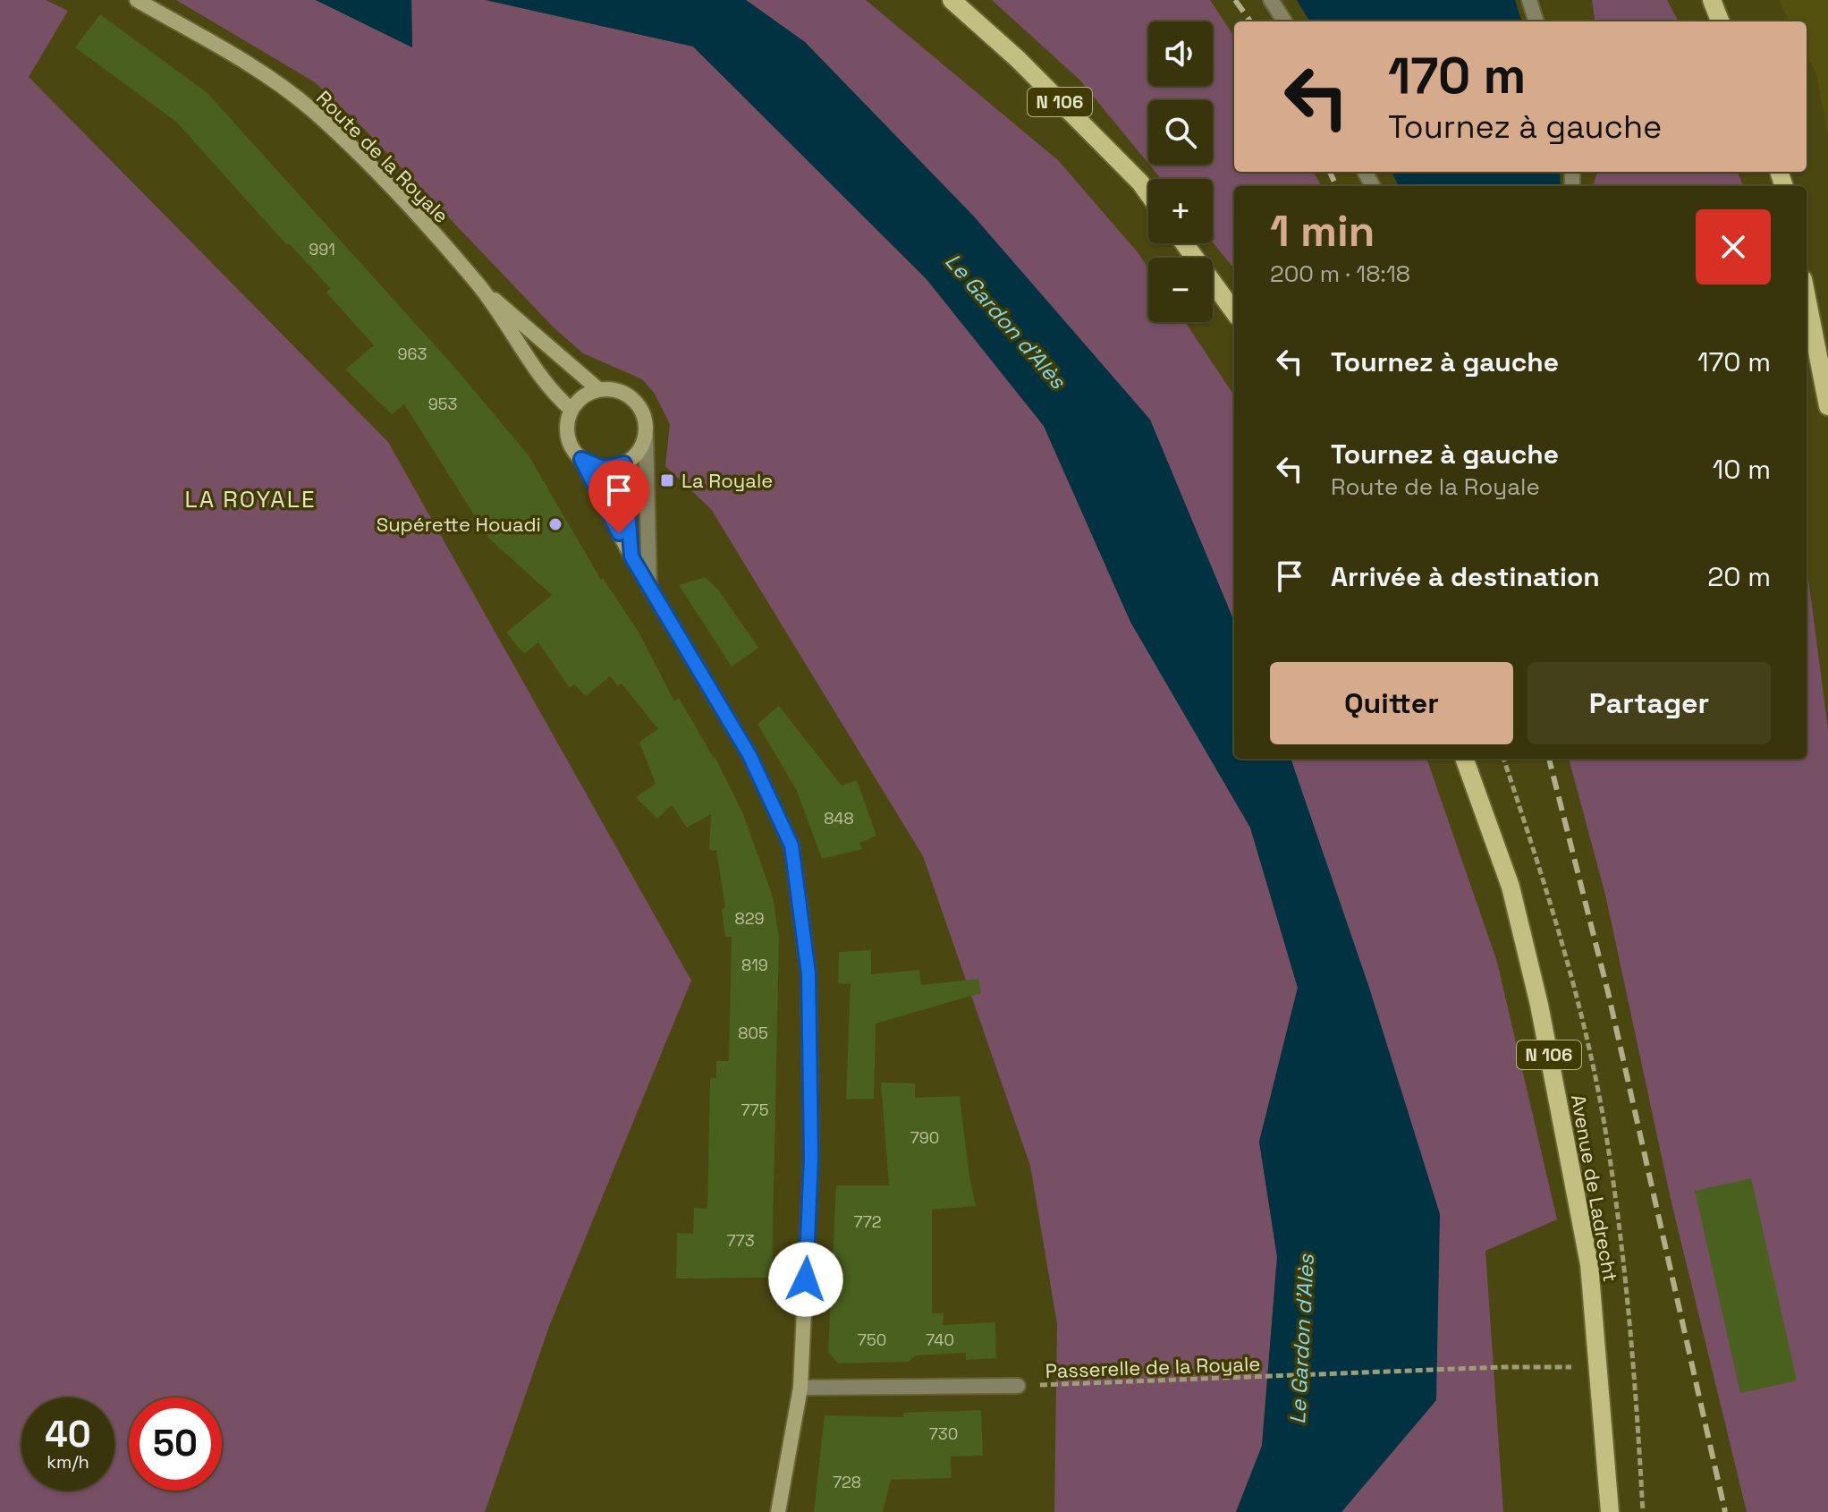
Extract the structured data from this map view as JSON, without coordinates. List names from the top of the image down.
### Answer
{
  "streets": {
    "main road": ["N 106", "Route de la Royale", "Avenue de Ladrecht"],
    "path": ["Passerelle de la Royale"]
  },
  "districts": ["LA ROYALE"],
  "water": ["Le Gardon d'Alès"],
  "places": {
    "transit": ["La Royale"],
    "other": ["Supérette Houadi"]
  },
  "house_numbers": [
    "991",
    "963",
    "953",
    "848",
    "829",
    "819",
    "805",
    "775",
    "790",
    "772",
    "773",
    "750",
    "740",
    "730",
    "728"
  ],
  "page": {
    "map_buttons": ["+", "−"],
    "turn": ["170 m", "Tournez à gauche"],
    "heading": ["1 min", "200 m · 18:18"],
    "list": [
      {
        "name": "Tournez à gauche",
        "value": "170 m"
      },
      {
        "name": "Tournez à gauche",
        "note": "Route de la Royale",
        "value": "10 m"
      },
      {
        "name": "Arrivée à destination",
        "value": "20 m"
      }
    ],
    "buttons": ["Quitter", "Partager"],
    "speed": "40 km/h",
    "limit": "50"
  }
}
